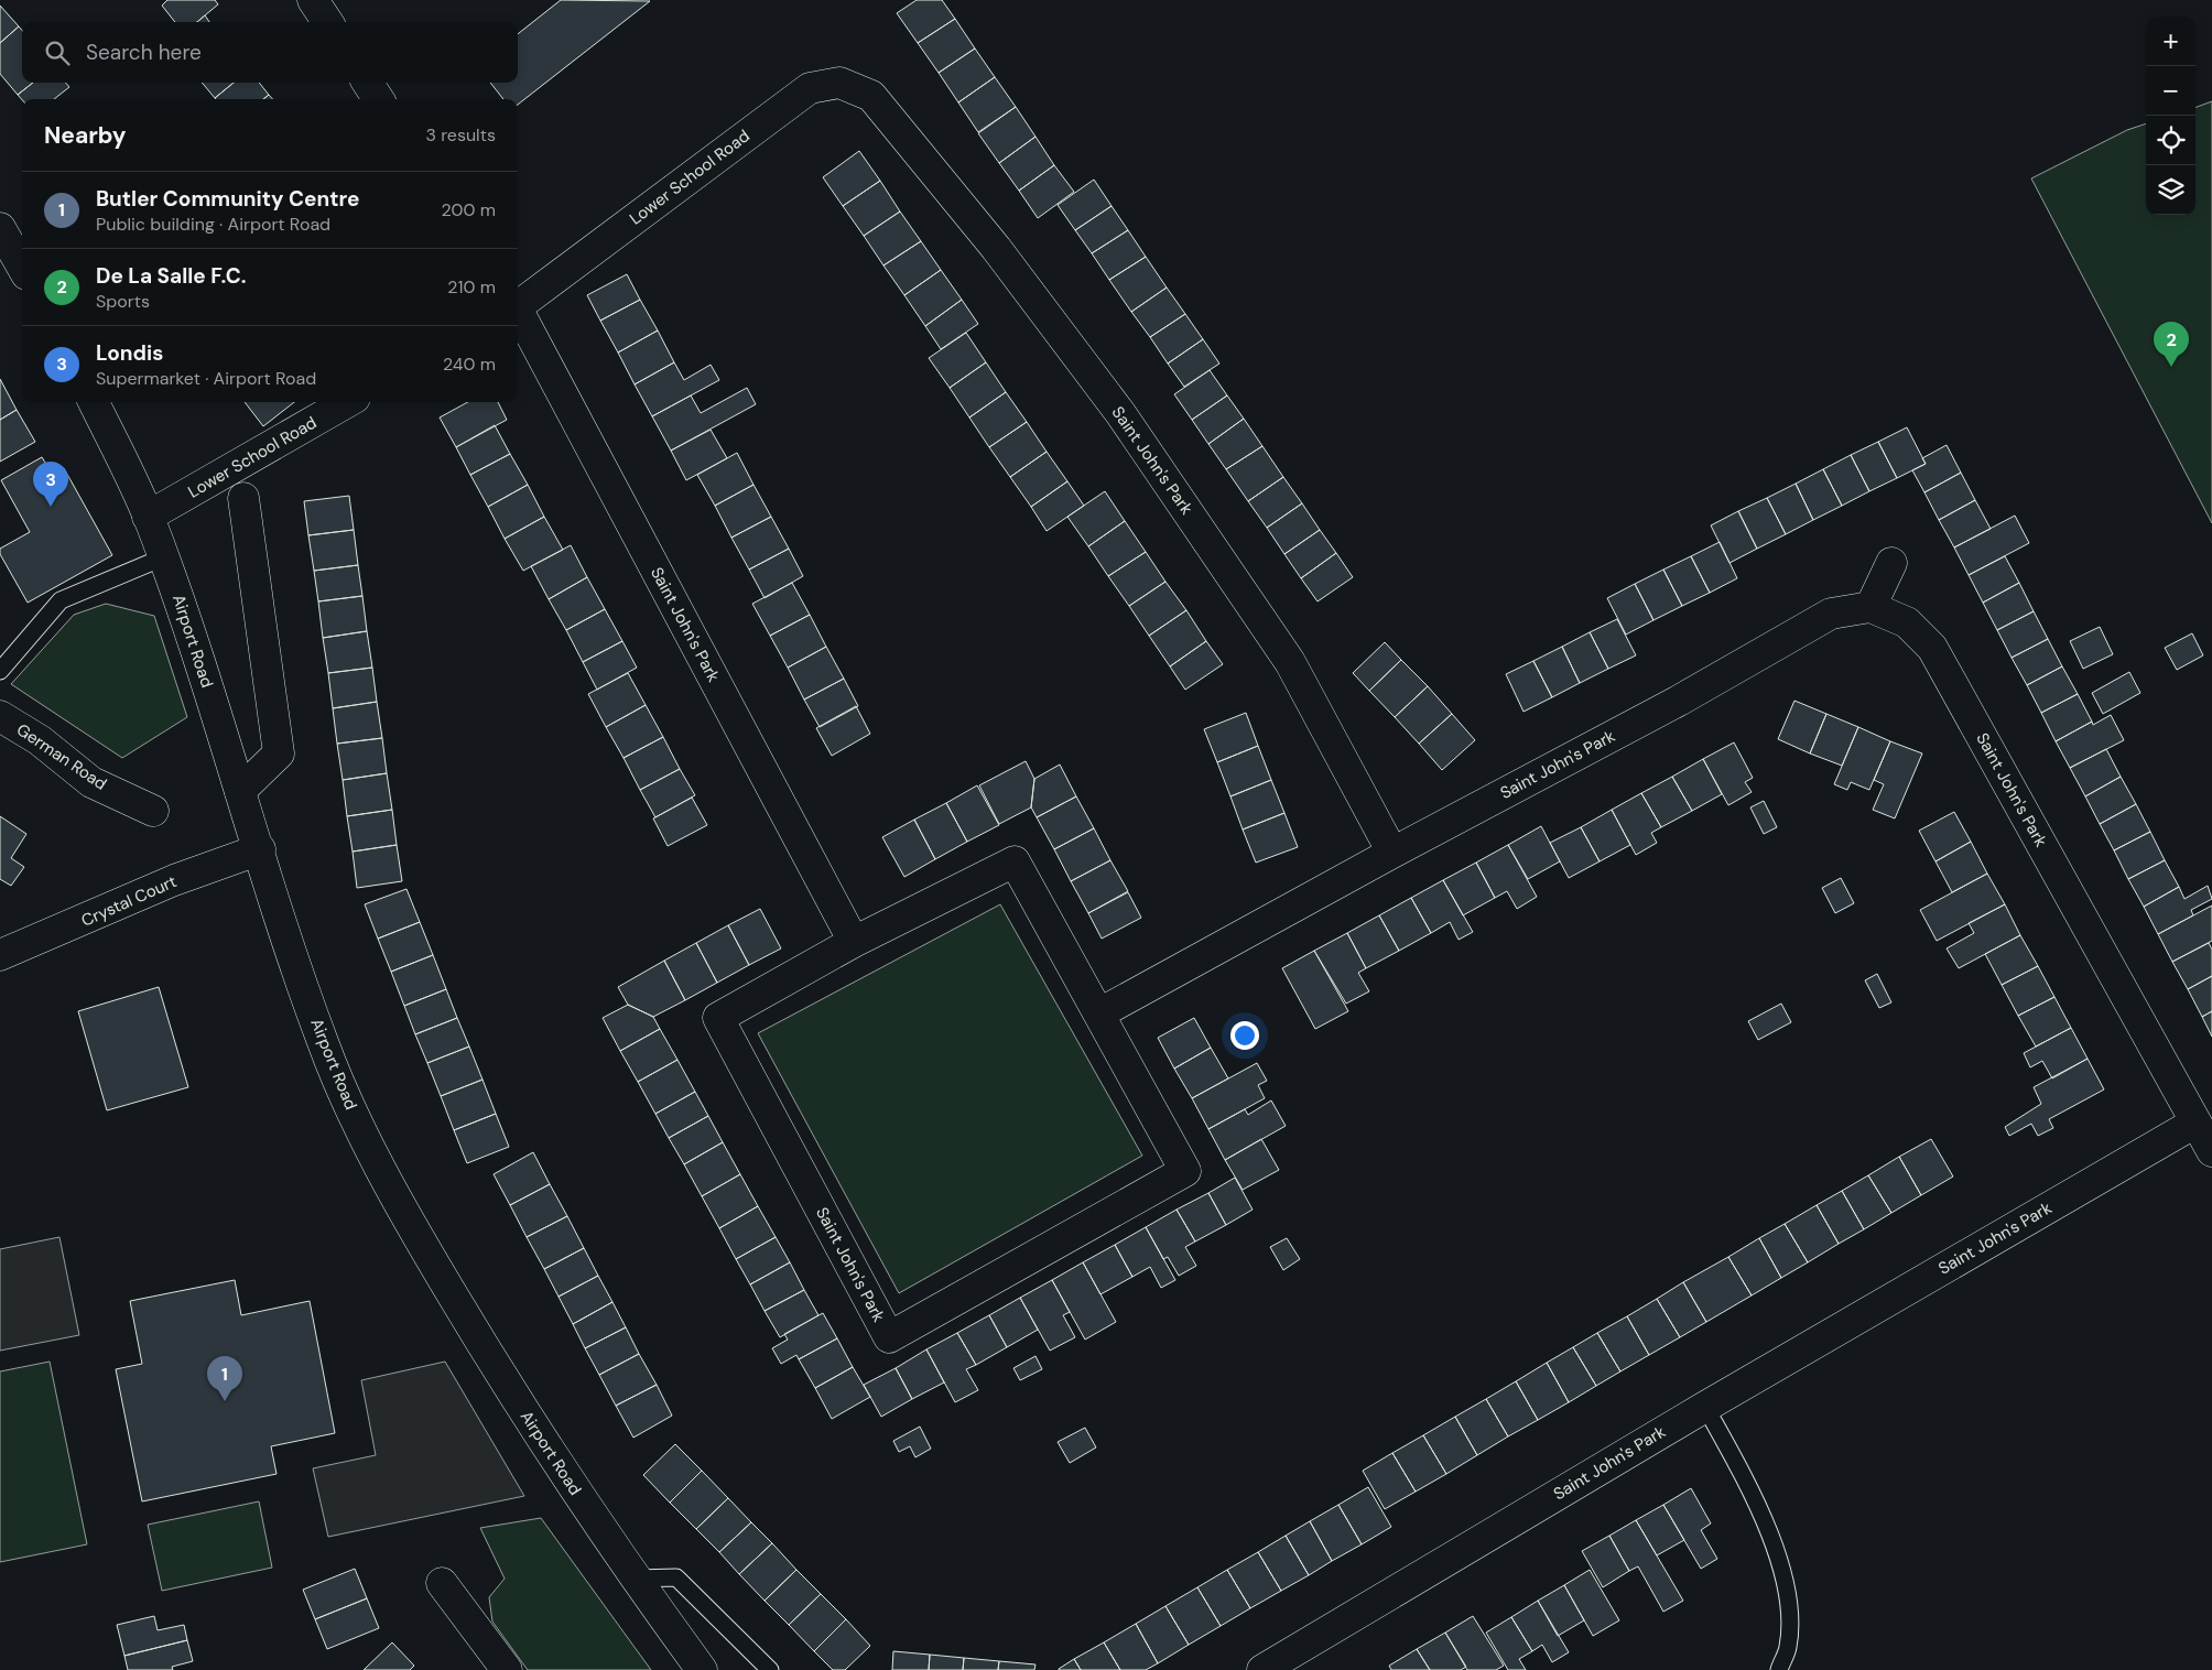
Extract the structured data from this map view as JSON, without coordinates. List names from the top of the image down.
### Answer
{
  "streets": {
    "street": [
      "Lower School Road",
      "Saint John's Park",
      "Airport Road",
      "German Road",
      "Crystal Court"
    ]
  },
  "crossings": [
    ["Lower School Road", "Saint John's Park"],
    ["Lower School Road", "Airport Road"],
    ["Airport Road", "Crystal Court"]
  ],
  "page": {
    "map_buttons": ["+", "−"],
    "search": "Search here",
    "heading": ["Nearby", "3 results"],
    "list": [
      {
        "mark": "1",
        "name": "Butler Community Centre",
        "note": "Public building · Airport Road",
        "value": "200 m"
      },
      {
        "mark": "2",
        "name": "De La Salle F.C.",
        "note": "Sports",
        "value": "210 m"
      },
      {
        "mark": "3",
        "name": "Londis",
        "note": "Supermarket · Airport Road",
        "value": "240 m"
      }
    ],
    "pins": ["2", "3", "1"]
  }
}
